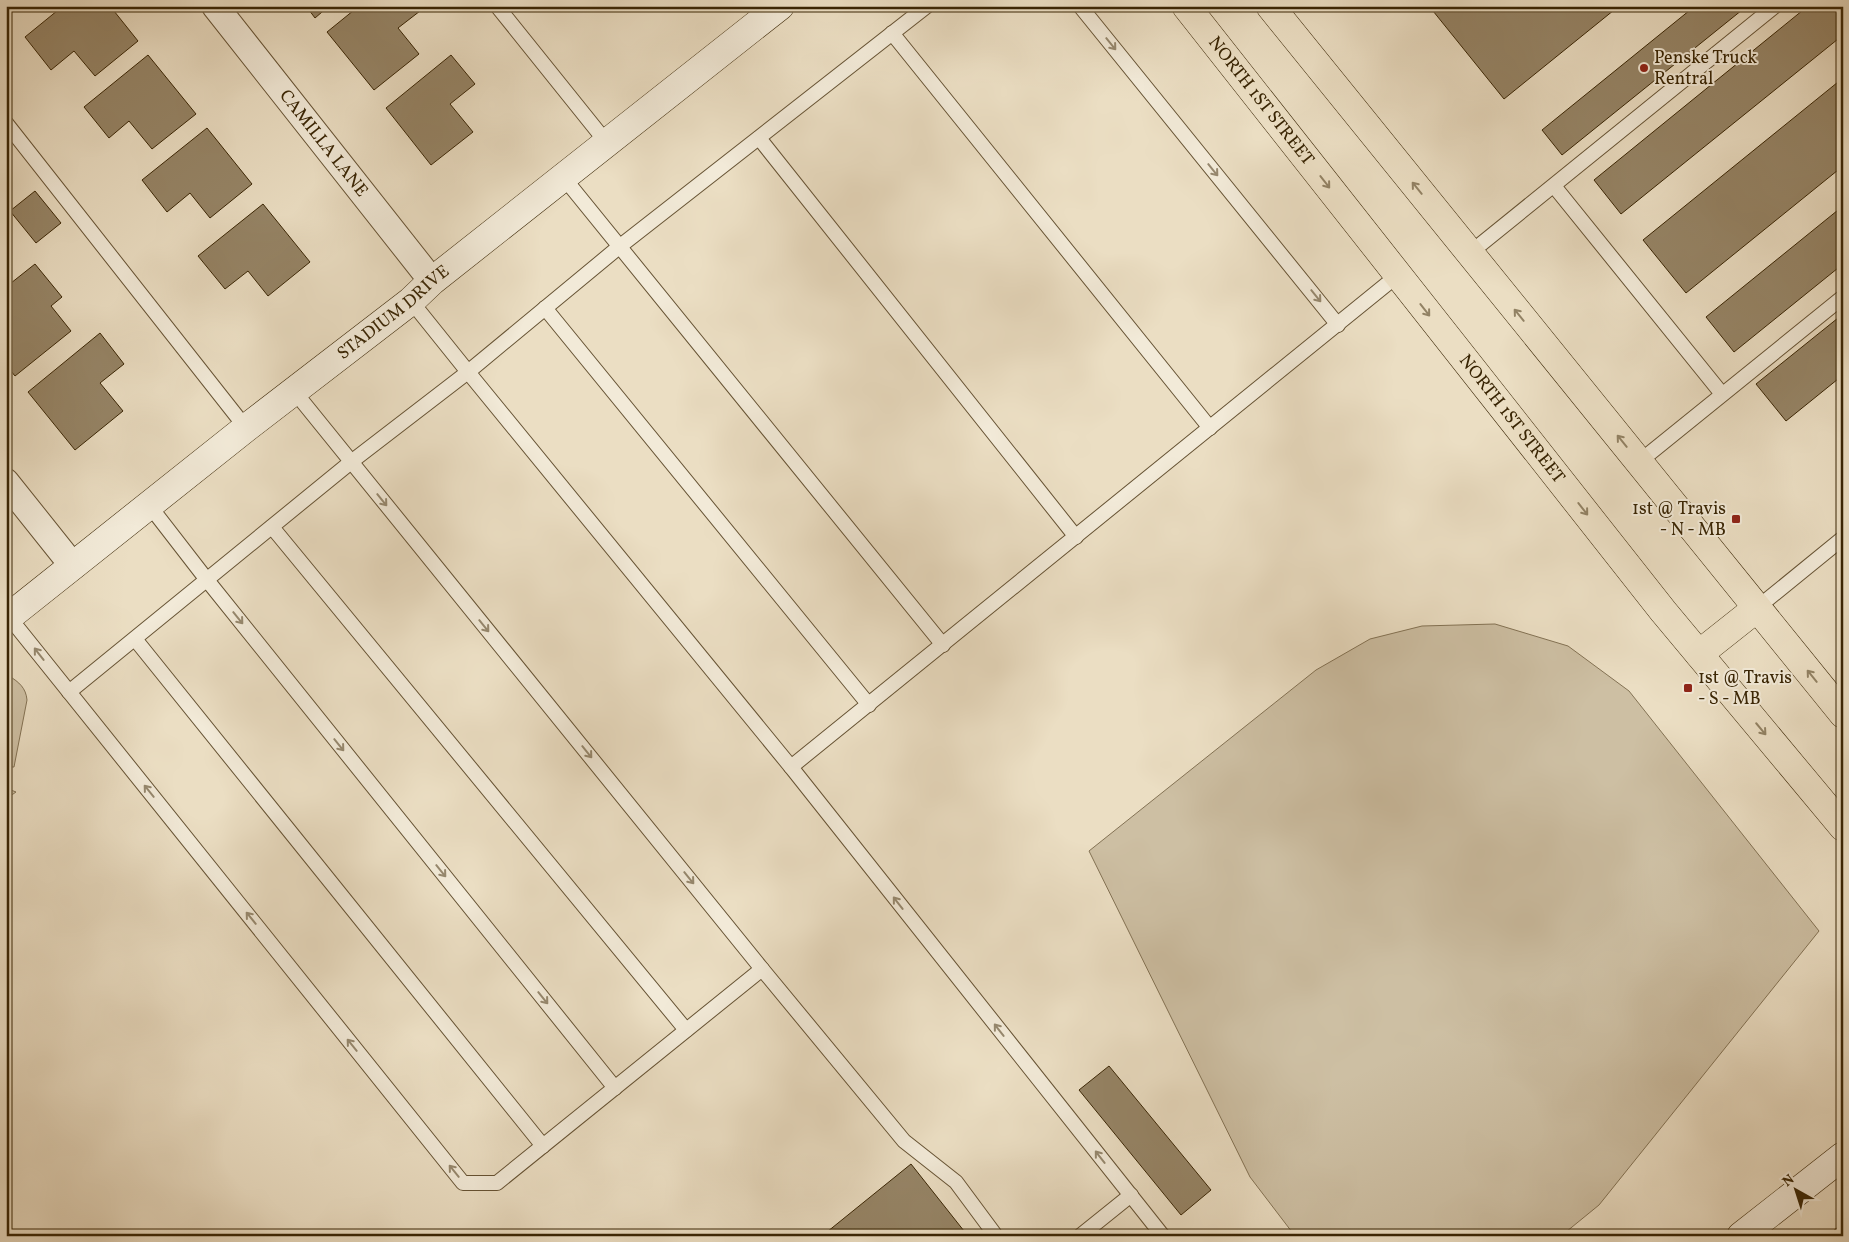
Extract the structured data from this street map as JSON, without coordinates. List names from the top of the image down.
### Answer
{
  "streets": {
    "main road": ["NORTH 1ST STREET"],
    "street": ["CAMILLA LANE", "STADIUM DRIVE"]
  },
  "crossings": [
    ["CAMILLA LANE", "STADIUM DRIVE"]
  ],
  "places": {
    "other": ["Penske Truck Rentral"],
    "transit": ["1st @ Travis - N - MB", "1st @ Travis - S - MB"]
  },
  "north": "top left"
}
